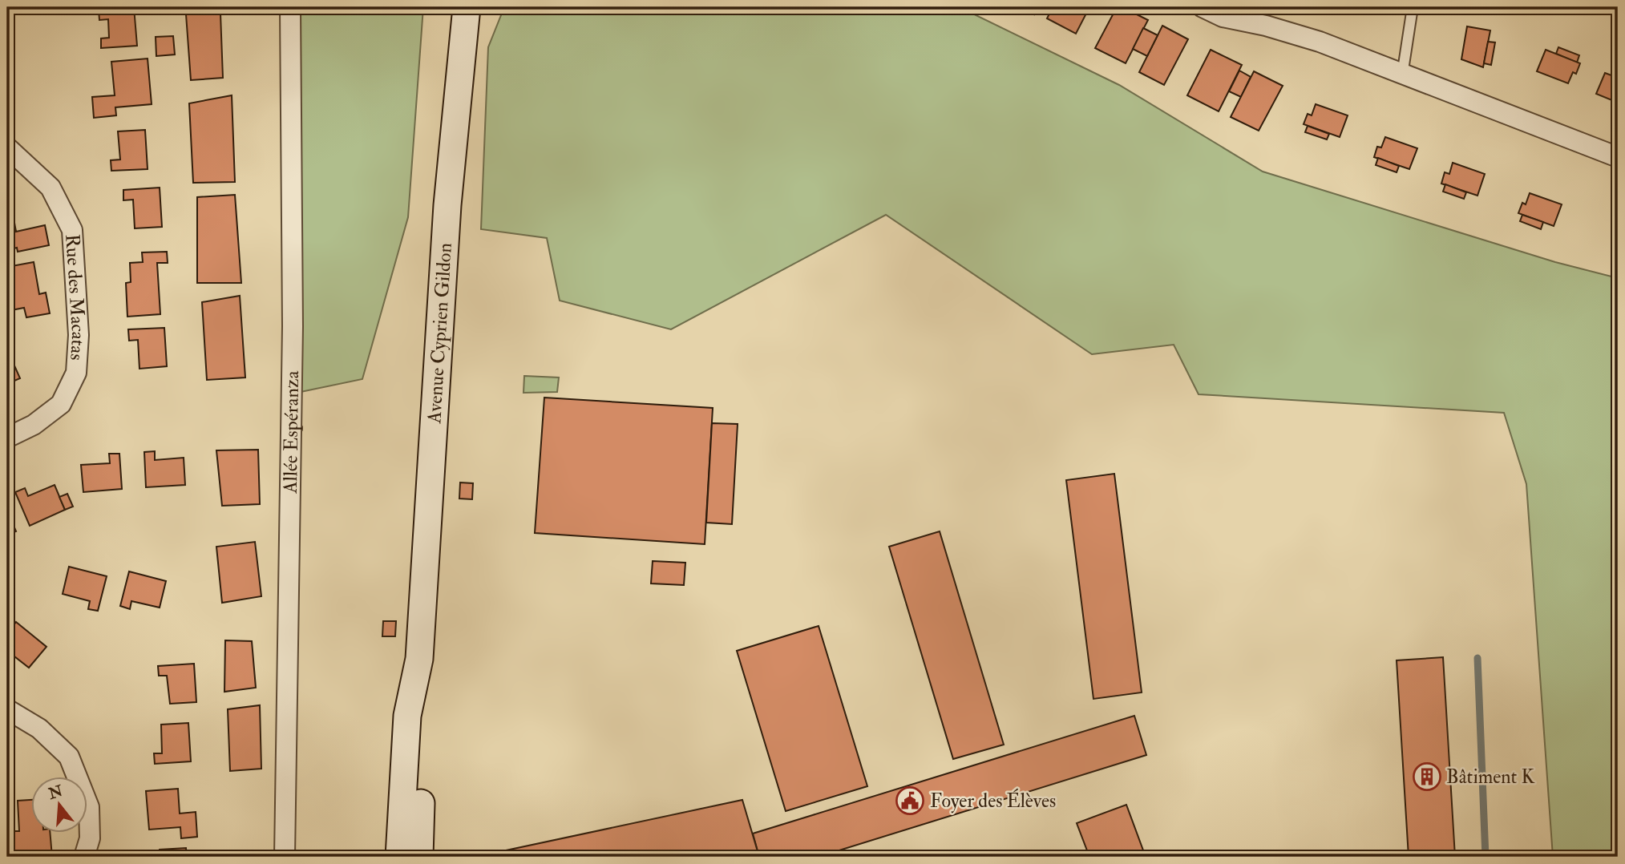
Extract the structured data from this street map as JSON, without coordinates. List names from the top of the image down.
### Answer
{
  "streets": {
    "street": ["Rue des Macatas", "Avenue Cyprien Gildon", "Allée Espéranza"]
  },
  "places": {
    "building": ["Bâtiment K"],
    "public building": ["Foyer des Élèves"]
  },
  "north": "top"
}
